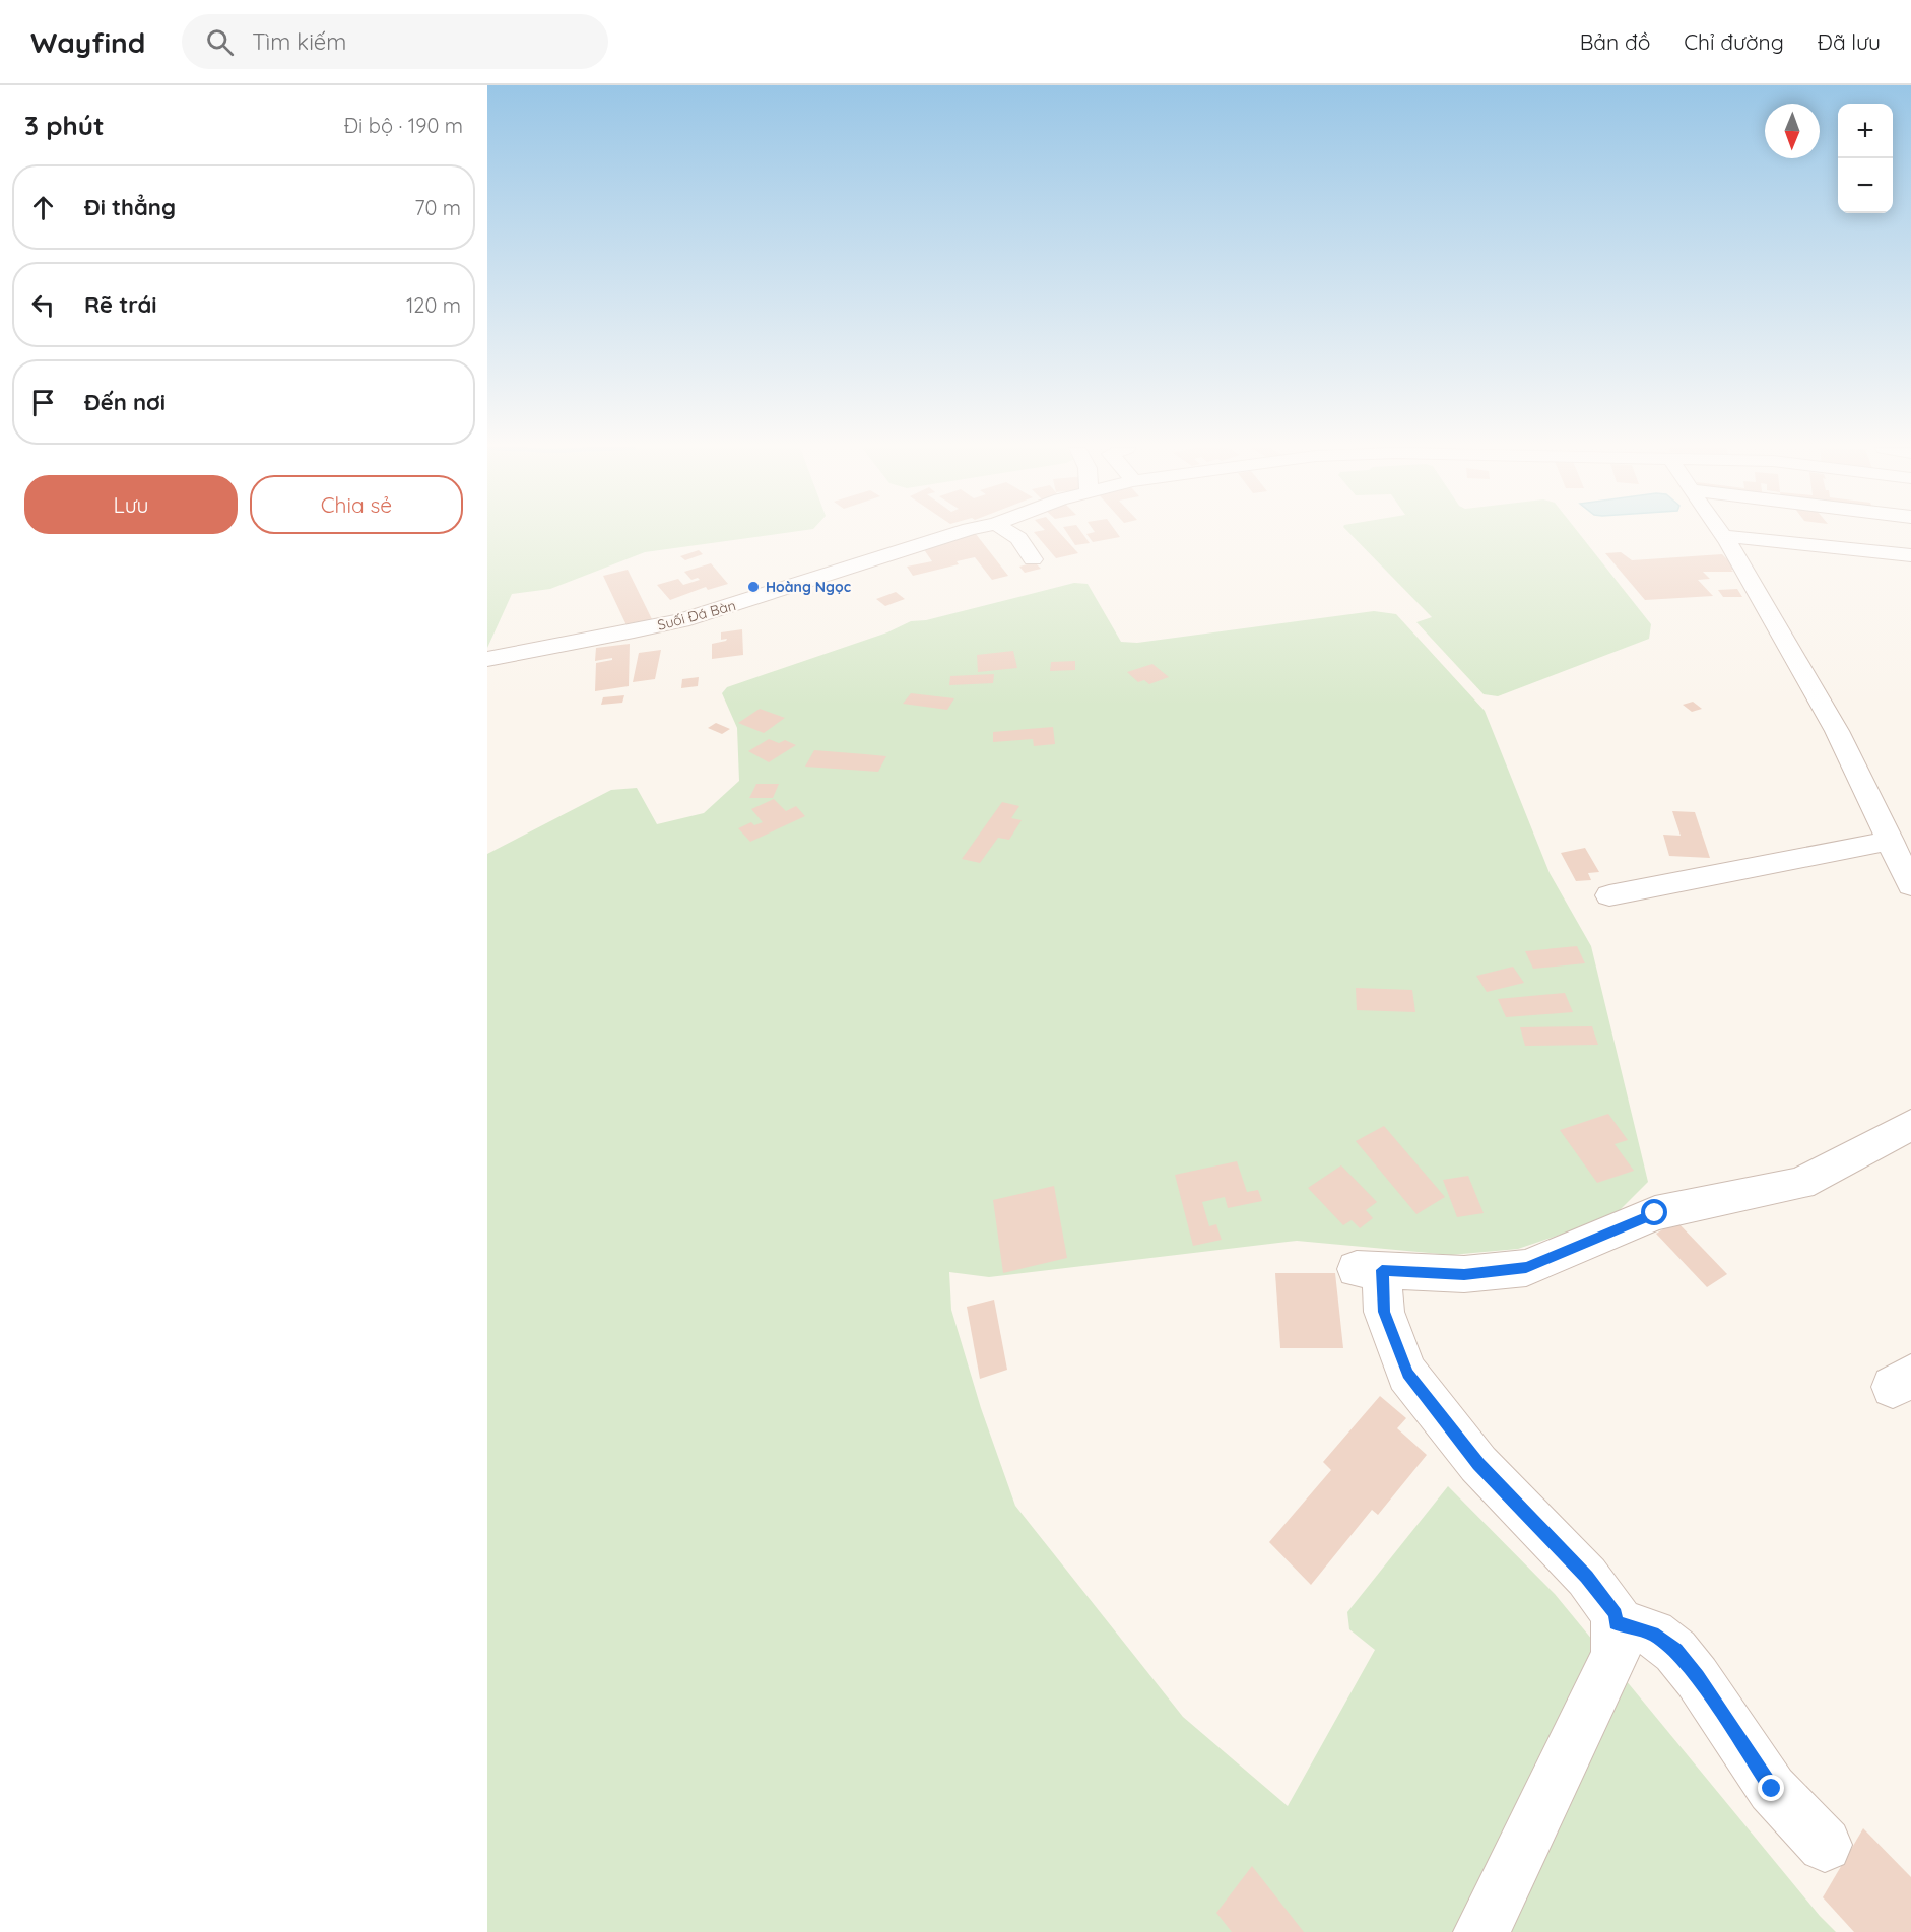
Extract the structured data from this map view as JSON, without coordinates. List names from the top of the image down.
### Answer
{
  "streets": {
    "street": ["Suối Đá Bàn"]
  },
  "places": ["Hoàng Ngọc"],
  "north": "bottom",
  "page": {
    "header": "Wayfind",
    "search": "Tìm kiếm",
    "nav": ["Bản đồ", "Chỉ đường", "Đã lưu"],
    "heading": ["3 phút", "Đi bộ · 190 m"],
    "map_buttons": ["+", "−"],
    "list": [
      ["Đi thẳng", "70 m"],
      ["Rẽ trái", "120 m"],
      "Đến nơi"
    ],
    "buttons": ["Lưu", "Chia sẻ"]
  }
}
